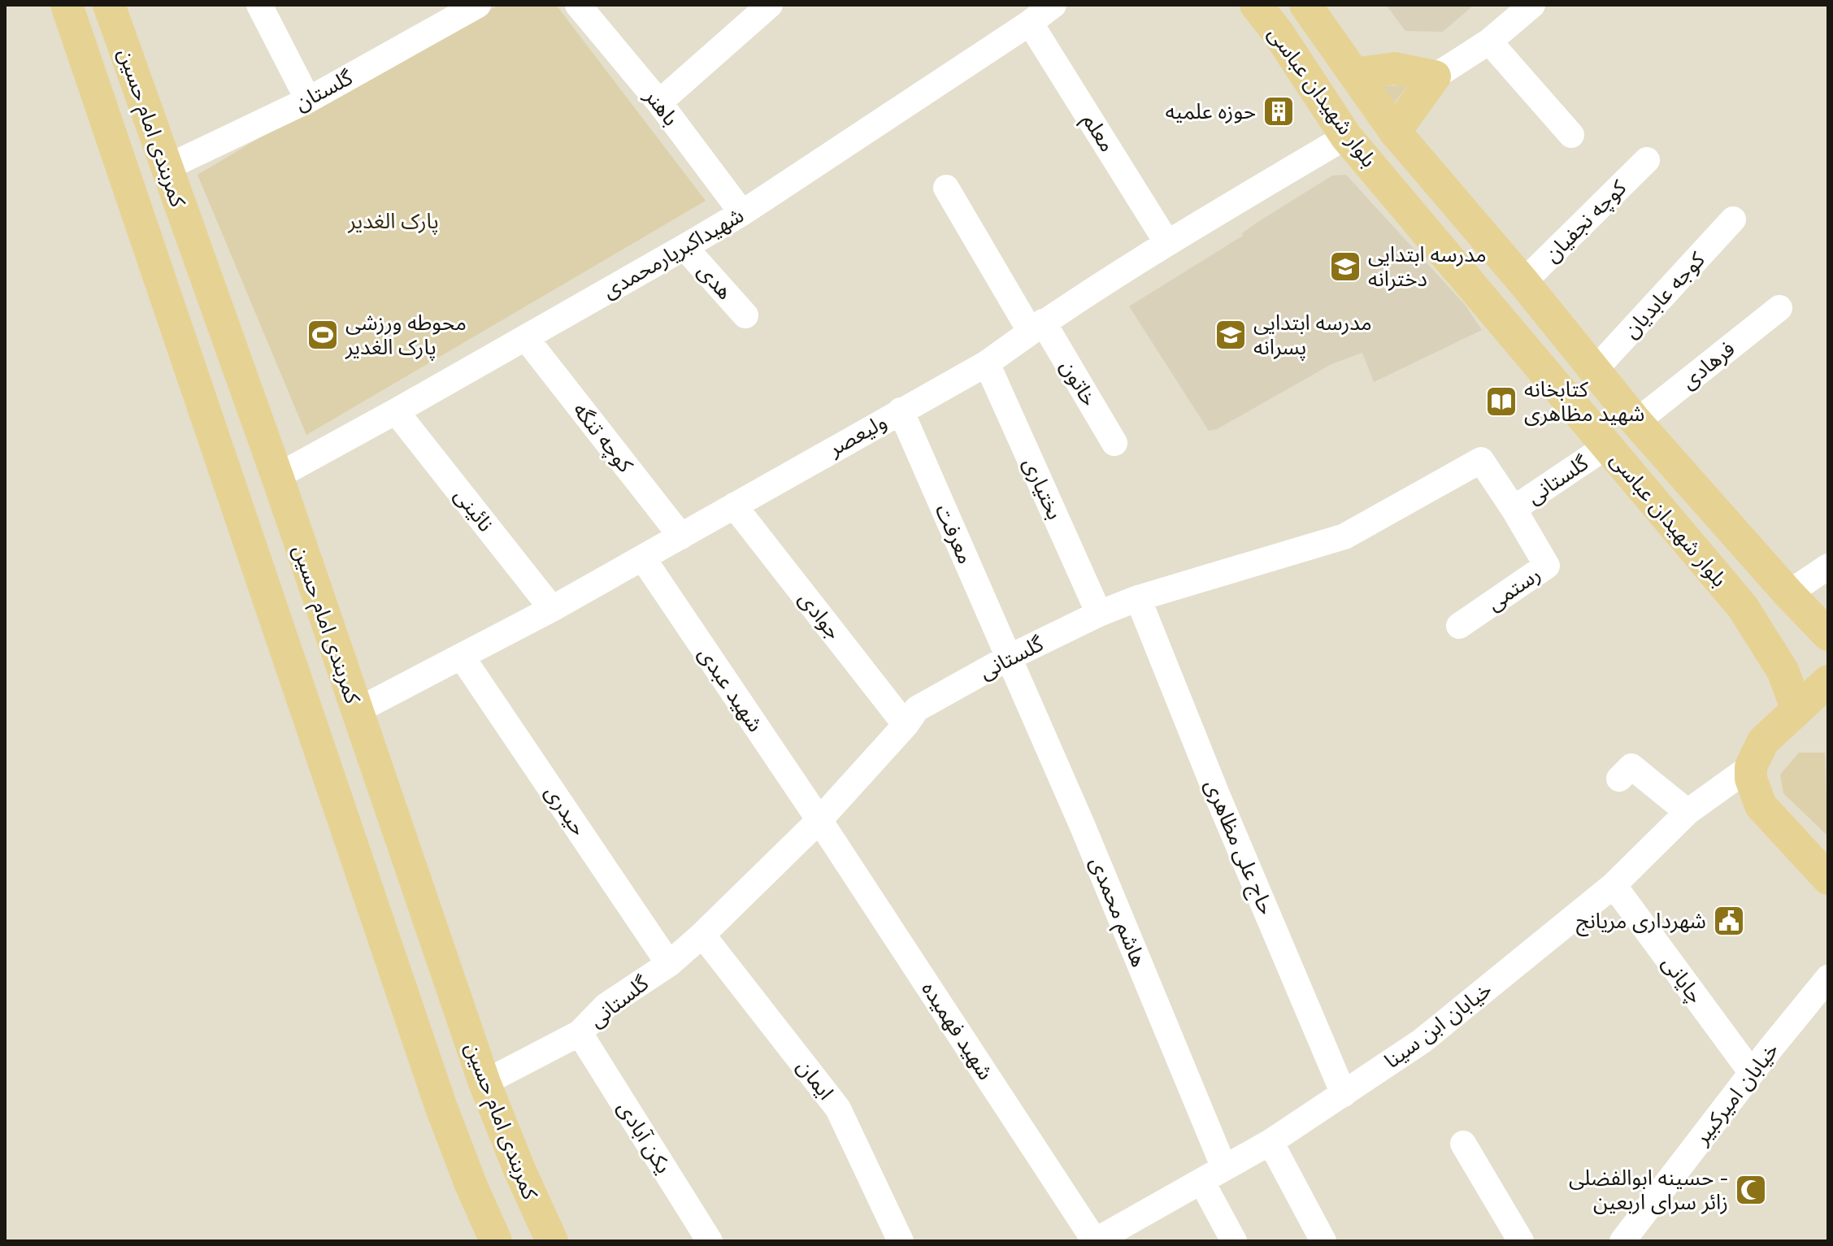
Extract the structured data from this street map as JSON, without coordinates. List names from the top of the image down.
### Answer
{
  "streets": {
    "main road": ["بلوار شهیدان عباسی", "کمربندی امام حسین"],
    "street": [
      "گلستان",
      "باهنر",
      "معلم",
      "کوچه نجفیان",
      "شهیداکبریارمحمدی",
      "هدی",
      "کوجه عابدیان",
      "فرهادی",
      "خاتون",
      "ولیعصر",
      "کوچه تنگه",
      "گلستانی",
      "بختیاری",
      "نائینی",
      "معرفت",
      "رستمی",
      "جوادی",
      "شهید عبدی",
      "حیدری",
      "حاج علی مظاهری",
      "هاشم محمدی",
      "چایانی",
      "خیابان ابن سینا",
      "شهید فهمیده",
      "ایمان",
      "خیابان امیرکبیر",
      "یکن آبادی"
    ]
  },
  "crossings": [
    ["گلستان", "کمربندی امام حسین"],
    ["بلوار شهیدان عباسی", "کوچه نجفیان"],
    ["بلوار شهیدان عباسی", "کوجه عابدیان"],
    ["بلوار شهیدان عباسی", "فرهادی"],
    ["بلوار شهیدان عباسی", "ولیعصر"],
    ["بلوار شهیدان عباسی", "گلستانی"],
    ["باهنر", "شهیداکبریارمحمدی"],
    ["کمربندی امام حسین", "شهیداکبریارمحمدی"],
    ["کمربندی امام حسین", "ولیعصر"],
    ["کمربندی امام حسین", "گلستانی"],
    ["معلم", "شهیداکبریارمحمدی"],
    ["معلم", "ولیعصر"],
    ["شهیداکبریارمحمدی", "هدی"],
    ["شهیداکبریارمحمدی", "کوچه تنگه"],
    ["شهیداکبریارمحمدی", "نائینی"],
    ["خاتون", "ولیعصر"],
    ["ولیعصر", "کوچه تنگه"],
    ["ولیعصر", "بختیاری"],
    ["ولیعصر", "نائینی"],
    ["ولیعصر", "معرفت"],
    ["ولیعصر", "جوادی"],
    ["ولیعصر", "شهید عبدی"],
    ["ولیعصر", "حیدری"],
    ["گلستانی", "بختیاری"],
    ["گلستانی", "معرفت"],
    ["گلستانی", "رستمی"],
    ["گلستانی", "جوادی"],
    ["گلستانی", "شهید عبدی"],
    ["گلستانی", "حیدری"],
    ["گلستانی", "حاج علی مظاهری"],
    ["گلستانی", "هاشم محمدی"],
    ["گلستانی", "شهید فهمیده"],
    ["گلستانی", "ایمان"],
    ["گلستانی", "یکن آبادی"],
    ["معرفت", "هاشم محمدی"],
    ["شهید عبدی", "شهید فهمیده"],
    ["حاج علی مظاهری", "خیابان ابن سینا"],
    ["هاشم محمدی", "خیابان ابن سینا"],
    ["چایانی", "خیابان ابن سینا"],
    ["چایانی", "خیابان امیرکبیر"],
    ["خیابان ابن سینا", "شهید فهمیده"]
  ],
  "parks": ["پارک الغدیر"],
  "places": {
    "building": ["حوزه علمیه"],
    "school or university": ["مدرسه ابتدایی دخترانه", "مدرسه ابتدایی پسرانه"],
    "sports": ["محوطه ورزشی پارک الغدیر"],
    "library": ["کتابخانه شهید مظاهری"],
    "public building": ["شهرداری مریانج"],
    "mosque": ["حسینه ابوالفضلی - زائر سرای اربعین"]
  }
}
